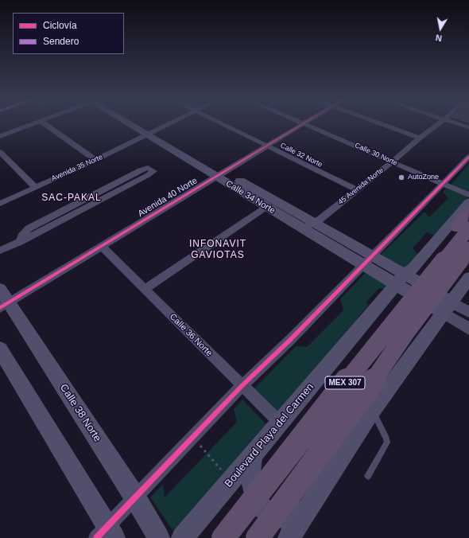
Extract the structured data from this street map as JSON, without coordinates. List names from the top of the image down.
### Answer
{
  "streets": {
    "highway": ["MEX 307"],
    "main road": ["Calle 34 Norte", "Calle 38 Norte", "Boulevard Playa del Carmen"],
    "street": [
      "Calle 30 Norte",
      "Calle 32 Norte",
      "Avenida 35 Norte",
      "45 Avenida Norte",
      "Avenida 40 Norte",
      "Calle 36 Norte"
    ]
  },
  "crossings": [
    ["Calle 30 Norte", "45 Avenida Norte"],
    ["Calle 32 Norte", "45 Avenida Norte"],
    ["Calle 32 Norte", "Avenida 40 Norte"],
    ["Avenida 35 Norte", "Calle 34 Norte"],
    ["45 Avenida Norte", "Calle 34 Norte"],
    ["Avenida 40 Norte", "Calle 34 Norte"],
    ["Avenida 40 Norte", "Calle 36 Norte"],
    ["Avenida 40 Norte", "Calle 38 Norte"],
    ["Calle 34 Norte", "Boulevard Playa del Carmen"],
    ["Calle 36 Norte", "Boulevard Playa del Carmen"]
  ],
  "districts": ["SAC-PAKAL", "INFONAVIT GAVIOTAS"],
  "places": ["AutoZone"],
  "legend": ["Ciclovía", "Sendero"],
  "north": "bottom"
}
